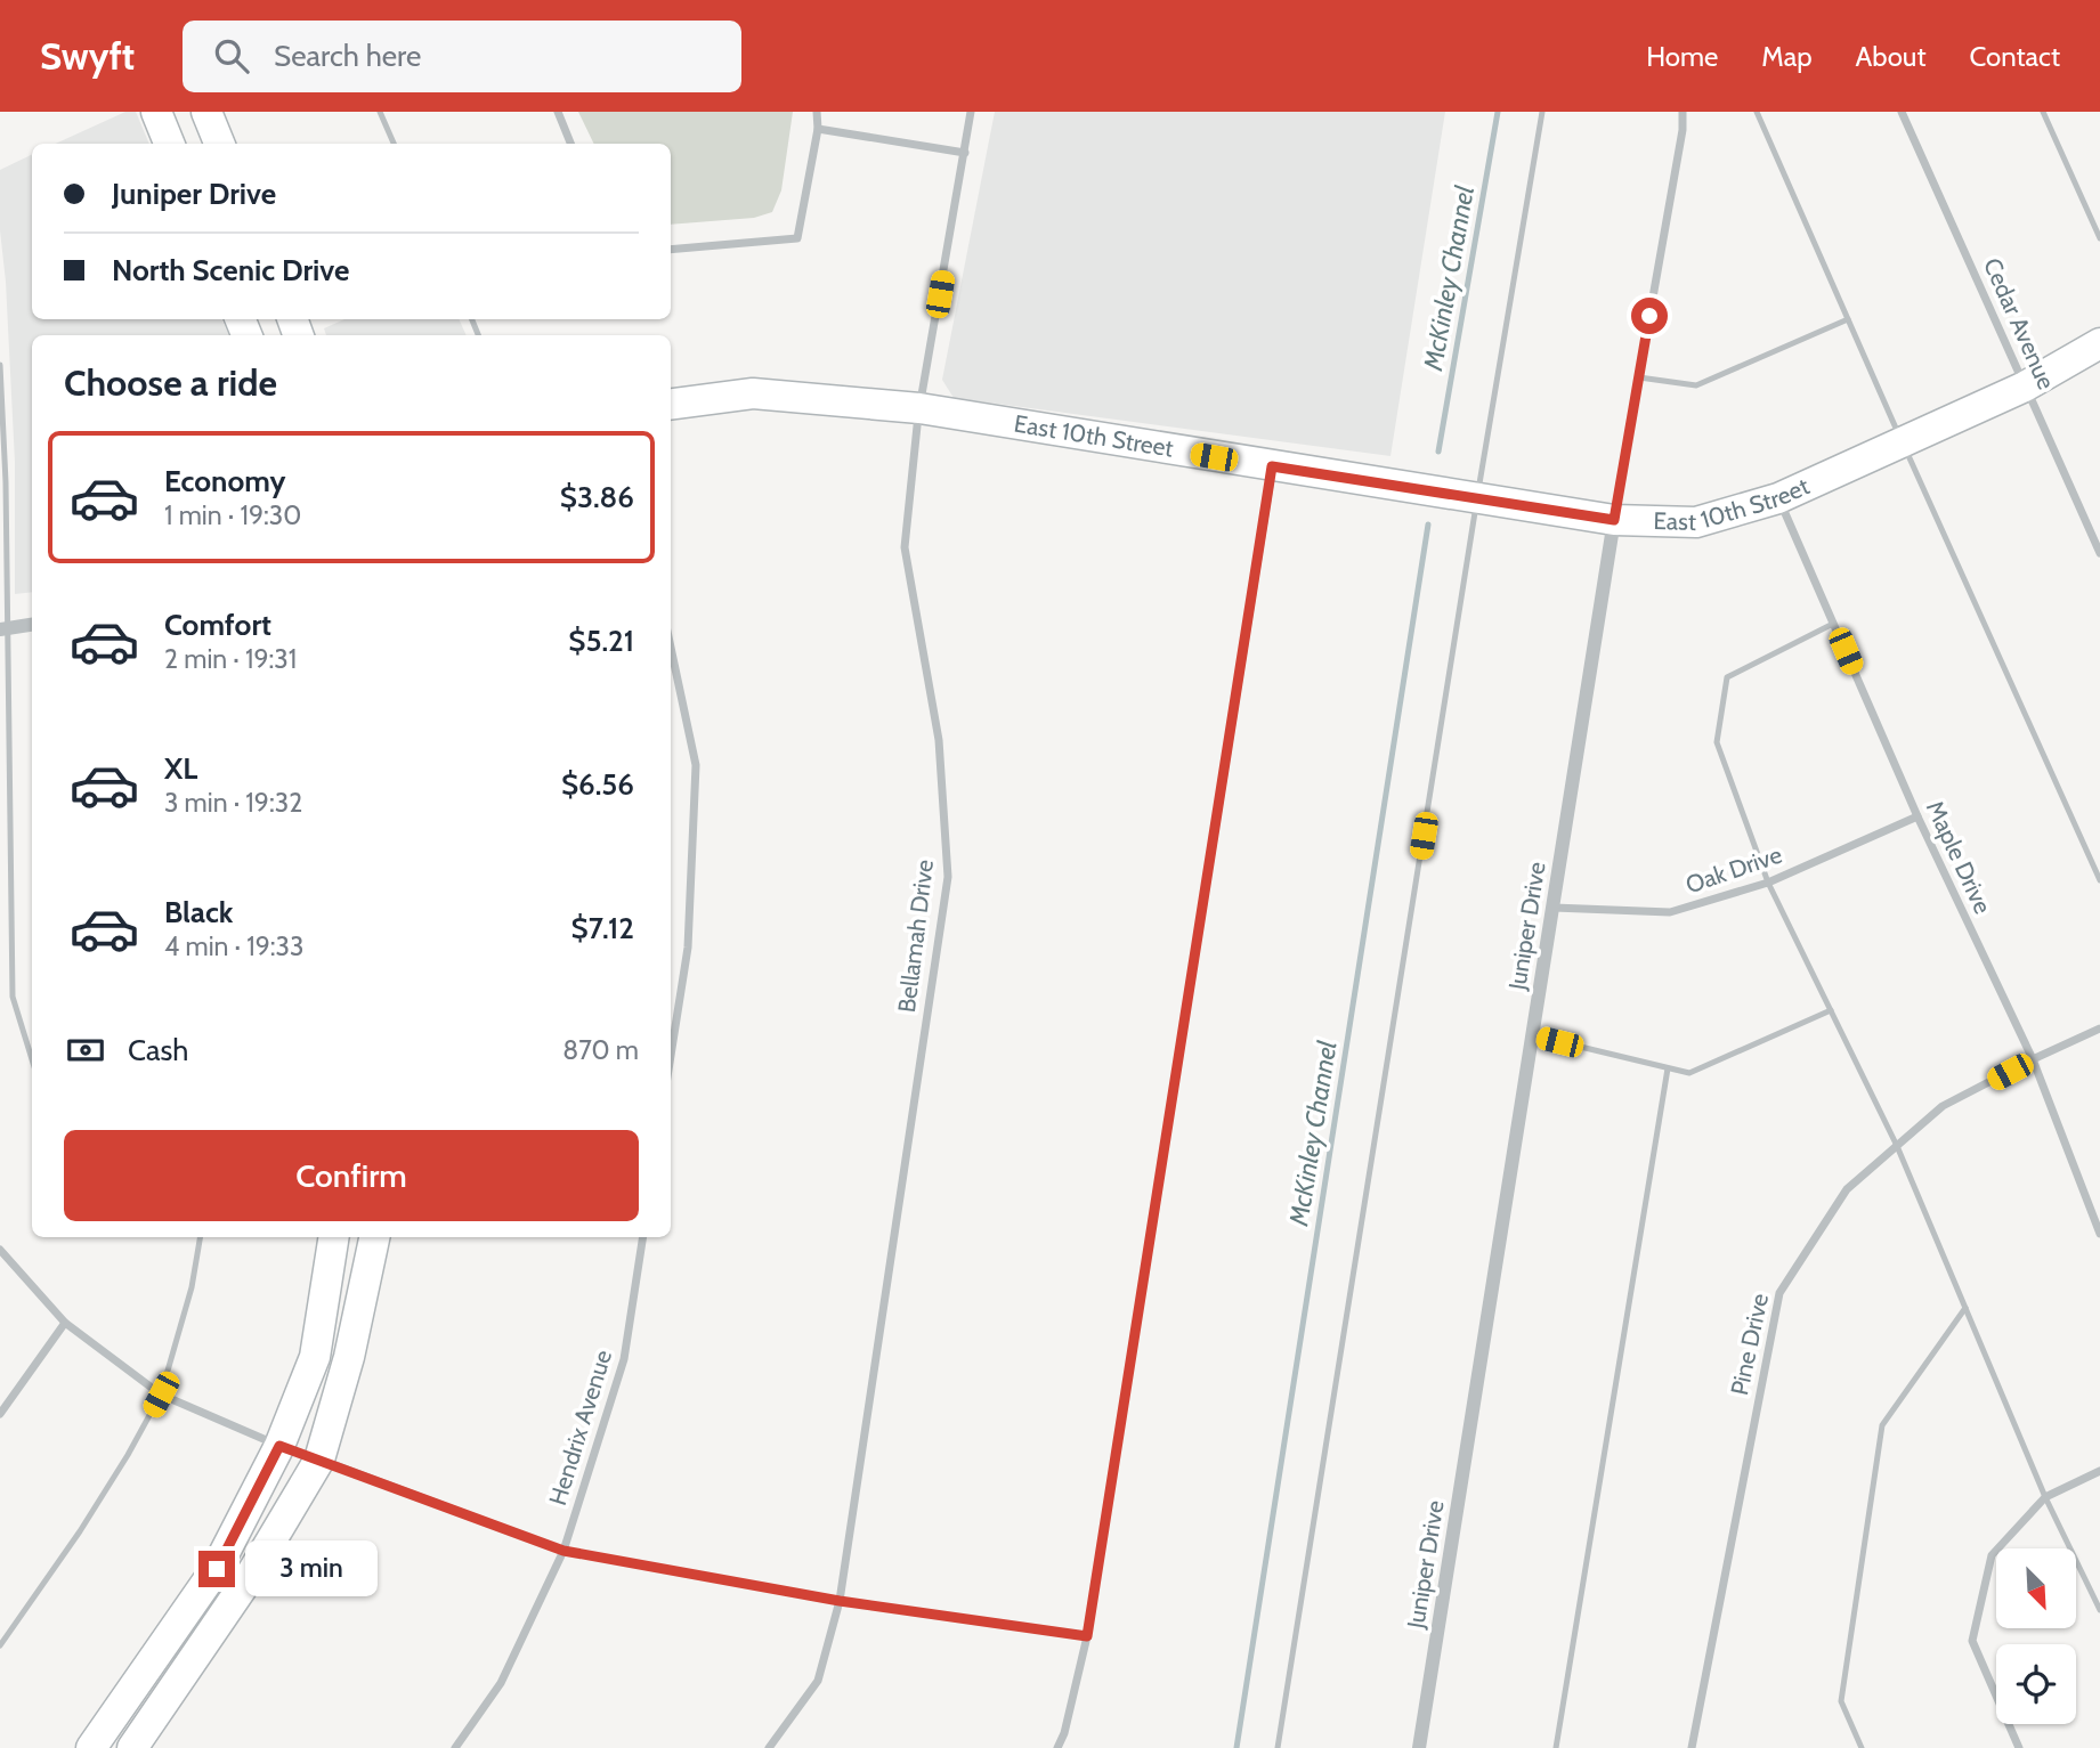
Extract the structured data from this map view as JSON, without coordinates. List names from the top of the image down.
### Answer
{
  "streets": {
    "main road": ["East 10th Street"],
    "street": [
      "Cedar Avenue",
      "Maple Drive",
      "Oak Drive",
      "Juniper Drive",
      "Bellamah Drive",
      "Pine Drive",
      "Hendrix Avenue"
    ]
  },
  "crossings": [
    ["Cedar Avenue", "East 10th Street"],
    ["East 10th Street", "Maple Drive"],
    ["East 10th Street", "Juniper Drive"],
    ["East 10th Street", "Bellamah Drive"],
    ["Maple Drive", "Oak Drive"],
    ["Maple Drive", "Pine Drive"],
    ["Oak Drive", "Juniper Drive"]
  ],
  "water": ["McKinley Channel"],
  "north": "bottom right",
  "page": {
    "header": "Swyft",
    "search": "Search here",
    "nav": [
      "Home",
      "Map",
      "About",
      "Contact"
    ],
    "banner": ["Juniper Drive", "North Scenic Drive"],
    "heading": "Choose a ride",
    "list": [
      {
        "name": "Economy",
        "note": "1 min · 19:30",
        "value": "$3.86"
      },
      {
        "name": "Comfort",
        "note": "2 min · 19:31",
        "value": "$5.21"
      },
      {
        "name": "XL",
        "note": "3 min · 19:32",
        "value": "$6.56"
      },
      {
        "name": "Black",
        "note": "4 min · 19:33",
        "value": "$7.12"
      }
    ],
    "pay": ["Cash", "870 m"],
    "buttons": "Confirm",
    "bubble": "3 min"
  }
}
